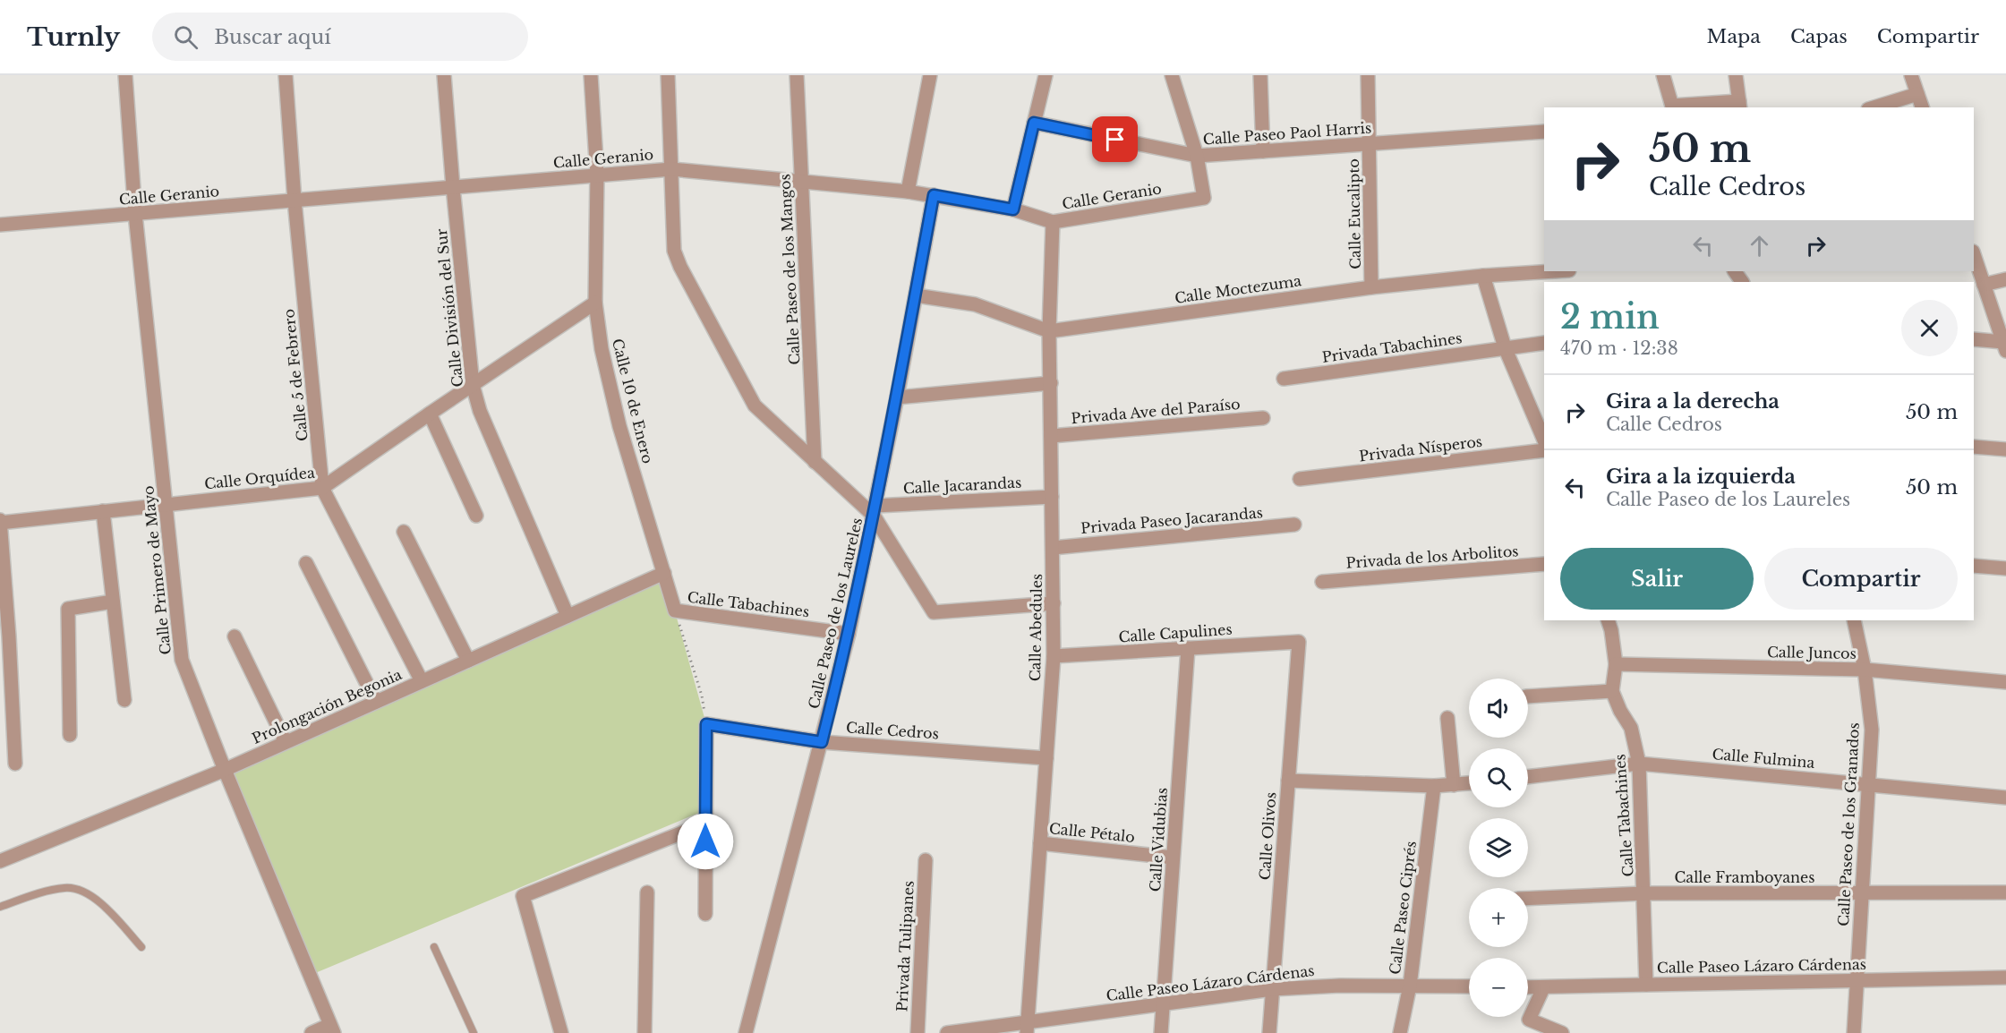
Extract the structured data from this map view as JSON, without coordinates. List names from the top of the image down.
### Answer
{
  "streets": {
    "street": [
      "Calle Paseo Paol Harris",
      "Calle Geranio",
      "Calle Eucalipto",
      "Calle Paseo de los Mangos",
      "Calle Moctezuma",
      "Calle División del Sur",
      "Privada Tabachines",
      "Calle 5 de Febrero",
      "Calle 10 de Enero",
      "Privada Ave del Paraíso",
      "Privada Nísperos",
      "Calle Orquídea",
      "Calle Jacarandas",
      "Privada Paseo Jacarandas",
      "Privada de los Arbolitos",
      "Calle Primero de Mayo",
      "Calle Tabachines",
      "Calle Paseo de los Laureles",
      "Calle Abedules",
      "Calle Capulines",
      "Calle Juncos",
      "Prolongación Begonia",
      "Calle Cedros",
      "Calle Fulmina",
      "Calle Paseo de los Granados",
      "Calle Pétalo",
      "Calle Olivos",
      "Calle Vidubias",
      "Calle Framboyanes",
      "Calle Paseo Ciprés",
      "Privada Tulipanes",
      "Calle Paseo Lázaro Cárdenas"
    ]
  },
  "crossings": [
    ["Calle Paseo Paol Harris", "Calle Geranio"],
    ["Calle Paseo Paol Harris", "Calle Eucalipto"],
    ["Calle Geranio", "Calle Paseo de los Mangos"],
    ["Calle Geranio", "Calle División del Sur"],
    ["Calle Geranio", "Calle 5 de Febrero"],
    ["Calle Geranio", "Calle 10 de Enero"],
    ["Calle Geranio", "Calle Primero de Mayo"],
    ["Calle Geranio", "Calle Paseo de los Laureles"],
    ["Calle Geranio", "Calle Abedules"],
    ["Calle Eucalipto", "Calle Moctezuma"],
    ["Calle Moctezuma", "Calle Paseo de los Laureles"],
    ["Calle Moctezuma", "Calle Abedules"],
    ["Calle División del Sur", "Calle Orquídea"],
    ["Calle División del Sur", "Prolongación Begonia"],
    ["Calle 5 de Febrero", "Calle Orquídea"],
    ["Calle 5 de Febrero", "Prolongación Begonia"],
    ["Calle 10 de Enero", "Calle Orquídea"],
    ["Calle 10 de Enero", "Calle Tabachines"],
    ["Calle 10 de Enero", "Prolongación Begonia"],
    ["Privada Ave del Paraíso", "Calle Abedules"],
    ["Calle Orquídea", "Calle Primero de Mayo"],
    ["Calle Jacarandas", "Calle Paseo de los Laureles"],
    ["Calle Jacarandas", "Calle Abedules"],
    ["Privada Paseo Jacarandas", "Calle Abedules"],
    ["Calle Primero de Mayo", "Prolongación Begonia"],
    ["Calle Tabachines", "Calle Paseo de los Laureles"],
    ["Calle Tabachines", "Calle Fulmina"],
    ["Calle Tabachines", "Calle Framboyanes"],
    ["Calle Tabachines", "Calle Paseo Lázaro Cárdenas"],
    ["Calle Paseo de los Laureles", "Calle Cedros"],
    ["Calle Abedules", "Calle Capulines"],
    ["Calle Abedules", "Calle Cedros"],
    ["Calle Abedules", "Calle Pétalo"],
    ["Calle Abedules", "Calle Paseo Lázaro Cárdenas"],
    ["Calle Capulines", "Calle Olivos"],
    ["Calle Capulines", "Calle Vidubias"],
    ["Calle Juncos", "Calle Paseo de los Granados"],
    ["Calle Fulmina", "Calle Paseo de los Granados"],
    ["Calle Paseo de los Granados", "Calle Framboyanes"],
    ["Calle Paseo de los Granados", "Calle Paseo Lázaro Cárdenas"],
    ["Calle Pétalo", "Calle Vidubias"],
    ["Calle Olivos", "Calle Paseo Lázaro Cárdenas"],
    ["Calle Vidubias", "Calle Paseo Lázaro Cárdenas"],
    ["Calle Paseo Ciprés", "Calle Paseo Lázaro Cárdenas"]
  ],
  "page": {
    "header": "Turnly",
    "search": "Buscar aquí",
    "nav": ["Mapa", "Capas", "Compartir"],
    "turn": ["50 m", "Calle Cedros"],
    "heading": ["2 min", "470 m · 12:38"],
    "list": [
      {
        "name": "Gira a la derecha",
        "note": "Calle Cedros",
        "value": "50 m"
      },
      {
        "name": "Gira a la izquierda",
        "note": "Calle Paseo de los Laureles",
        "value": "50 m"
      }
    ],
    "buttons": ["Salir", "Compartir"],
    "map_buttons": ["+", "−"]
  }
}
